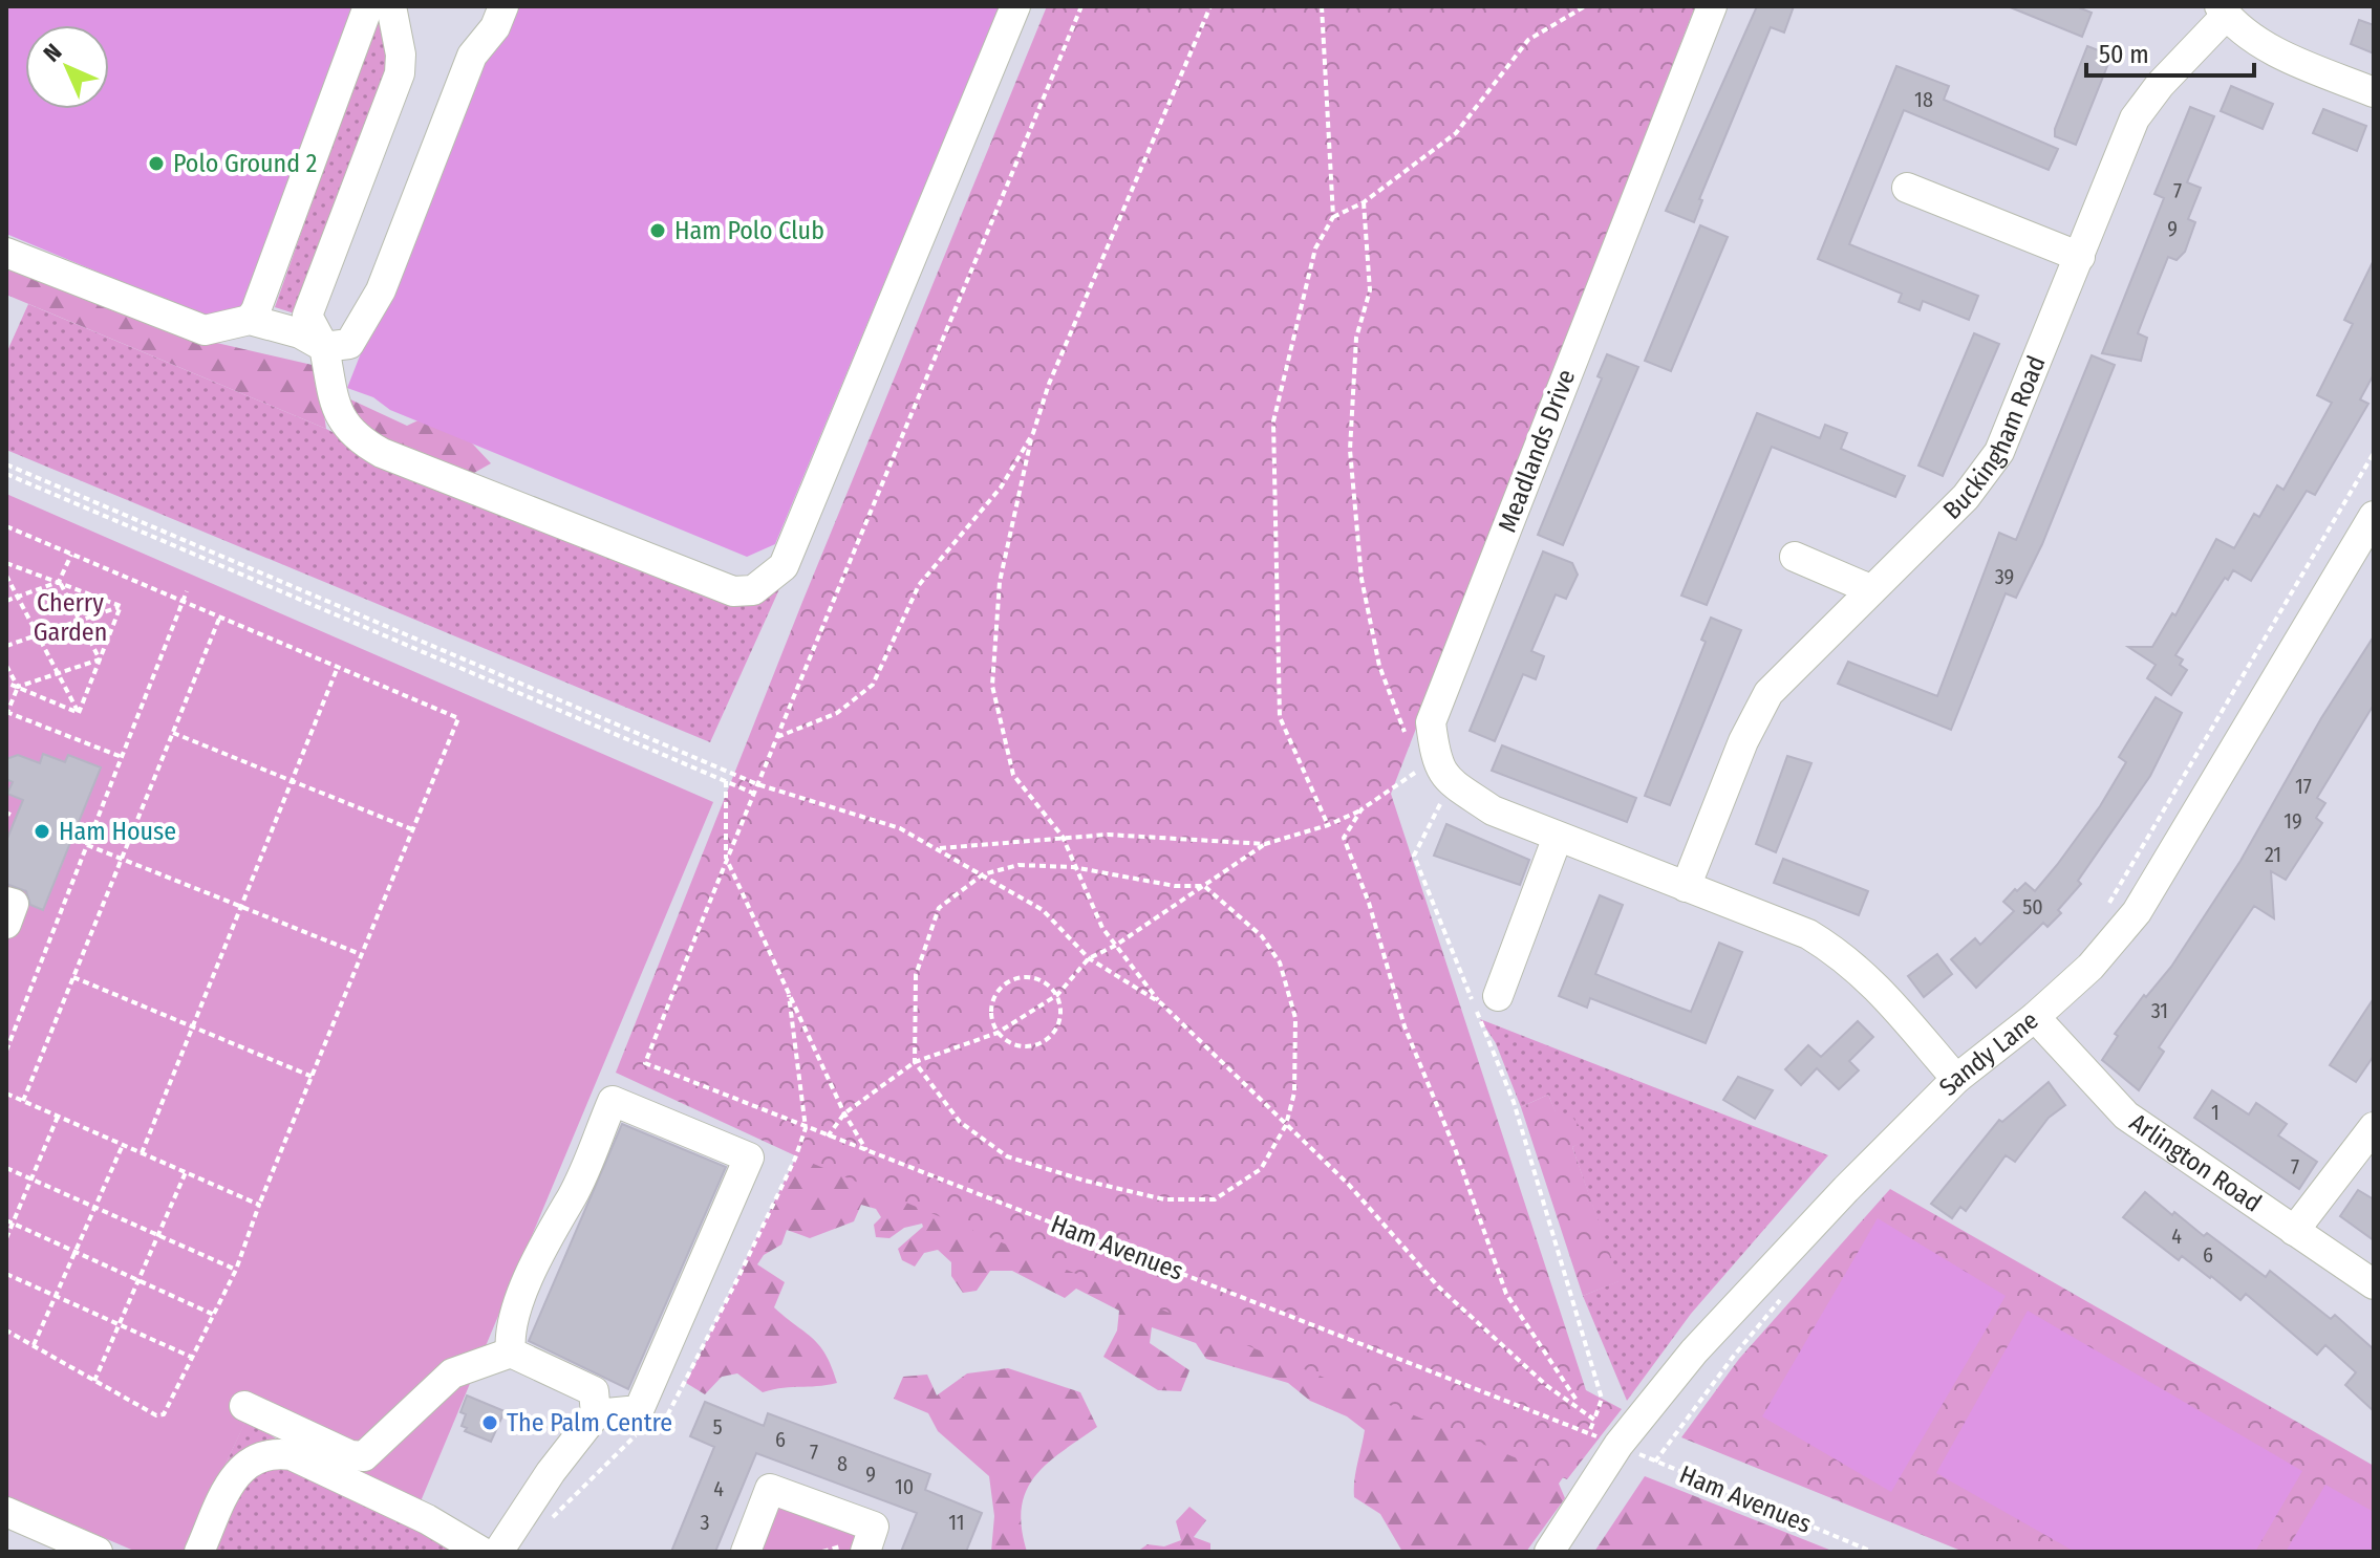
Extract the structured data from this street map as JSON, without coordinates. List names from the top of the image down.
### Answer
{
  "streets": {
    "street": [
      "Buckingham Road",
      "Meadlands Drive",
      "Sandy Lane",
      "Arlington Road"
    ],
    "path": ["Ham Avenues"]
  },
  "crossings": [
    ["Sandy Lane", "Arlington Road"],
    ["Sandy Lane", "Ham Avenues"]
  ],
  "parks": ["Cherry Garden"],
  "places": [
    "Polo Ground 2",
    "Ham Polo Club",
    "Ham House",
    "The Palm Centre"
  ],
  "house_numbers": [
    "18",
    "7",
    "9",
    "39",
    "17",
    "19",
    "21",
    "50",
    "31",
    "1",
    "7",
    "4",
    "6",
    "5",
    "6",
    "7",
    "8",
    "9",
    "10",
    "4",
    "3",
    "11"
  ],
  "scale_bar": "50 m",
  "north": "top left"
}
